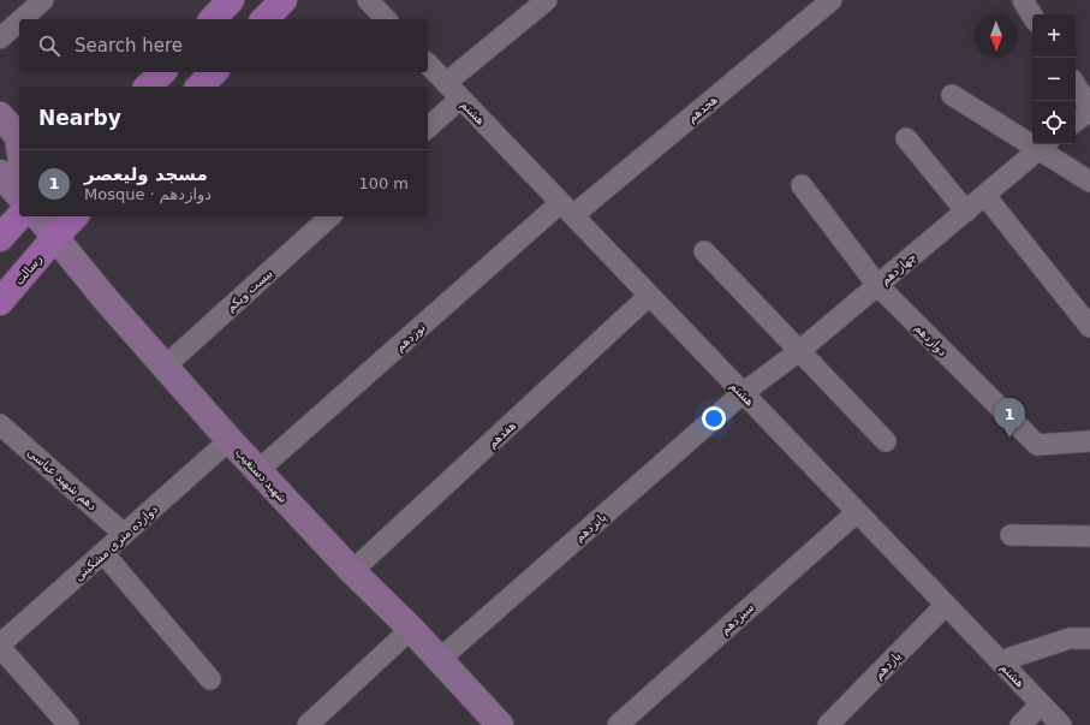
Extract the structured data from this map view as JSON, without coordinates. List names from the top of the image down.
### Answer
{
  "streets": {
    "main road": ["رسالت", "شهید دستغیب"],
    "street": [
      "هجدهم",
      "هشتم",
      "چهاردهم",
      "بیست ویکم",
      "نوزدهم",
      "دوازدهم",
      "هفدهم",
      "دهم شهید عباسی",
      "پانزدهم",
      "دوازده متری مشکینی",
      "سیزدهم",
      "یازدهم"
    ]
  },
  "crossings": [
    ["هجدهم", "هشتم"],
    ["هجدهم", "نوزدهم"],
    ["هشتم", "چهاردهم"],
    ["هشتم", "نوزدهم"],
    ["هشتم", "هفدهم"],
    ["هشتم", "پانزدهم"],
    ["هشتم", "سیزدهم"],
    ["هشتم", "یازدهم"],
    ["چهاردهم", "دوازدهم"],
    ["چهاردهم", "پانزدهم"],
    ["رسالت", "شهید دستغیب"],
    ["بیست ویکم", "شهید دستغیب"],
    ["نوزدهم", "شهید دستغیب"],
    ["هفدهم", "شهید دستغیب"],
    ["شهید دستغیب", "پانزدهم"],
    ["شهید دستغیب", "دوازده متری مشکینی"],
    ["دهم شهید عباسی", "دوازده متری مشکینی"]
  ],
  "north": "bottom",
  "page": {
    "map_buttons": ["+", "−"],
    "search": "Search here",
    "heading": "Nearby",
    "list": [
      {
        "mark": "1",
        "name": "مسجد ولیعصر",
        "note": "Mosque · دوازدهم",
        "value": "100 m"
      }
    ],
    "pins": "1"
  }
}
